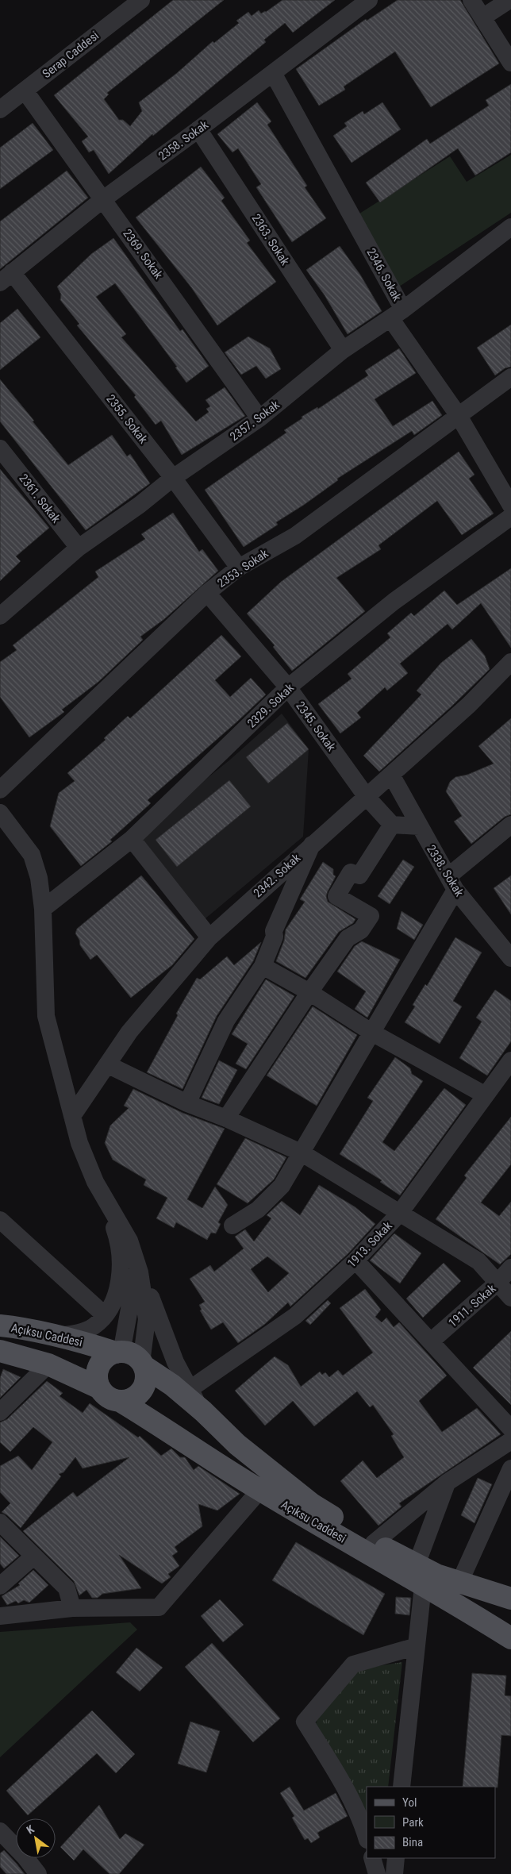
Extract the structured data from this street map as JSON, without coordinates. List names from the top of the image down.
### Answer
{
  "streets": {
    "main road": ["Açıksu Caddesi"],
    "street": [
      "Serap Caddesi",
      "2358. Sokak",
      "2363. Sokak",
      "2369. Sokak",
      "2346. Sokak",
      "2355. Sokak",
      "2357. Sokak",
      "2361. Sokak",
      "2353. Sokak",
      "2329. Sokak",
      "2345. Sokak",
      "2338. Sokak",
      "2342. Sokak",
      "1913. Sokak",
      "1911. Sokak"
    ]
  },
  "crossings": [
    ["Serap Caddesi", "2369. Sokak"],
    ["2358. Sokak", "2363. Sokak"],
    ["2358. Sokak", "2369. Sokak"],
    ["2358. Sokak", "2346. Sokak"],
    ["2358. Sokak", "2355. Sokak"],
    ["2363. Sokak", "2357. Sokak"],
    ["2369. Sokak", "2357. Sokak"],
    ["2346. Sokak", "2357. Sokak"],
    ["2346. Sokak", "2353. Sokak"],
    ["2355. Sokak", "2357. Sokak"],
    ["2355. Sokak", "2353. Sokak"],
    ["2357. Sokak", "2361. Sokak"],
    ["2353. Sokak", "2345. Sokak"],
    ["2329. Sokak", "2345. Sokak"],
    ["2345. Sokak", "2342. Sokak"],
    ["2338. Sokak", "2342. Sokak"]
  ],
  "legend": ["Yol", "Park", "Bina"],
  "north": "top left"
}
